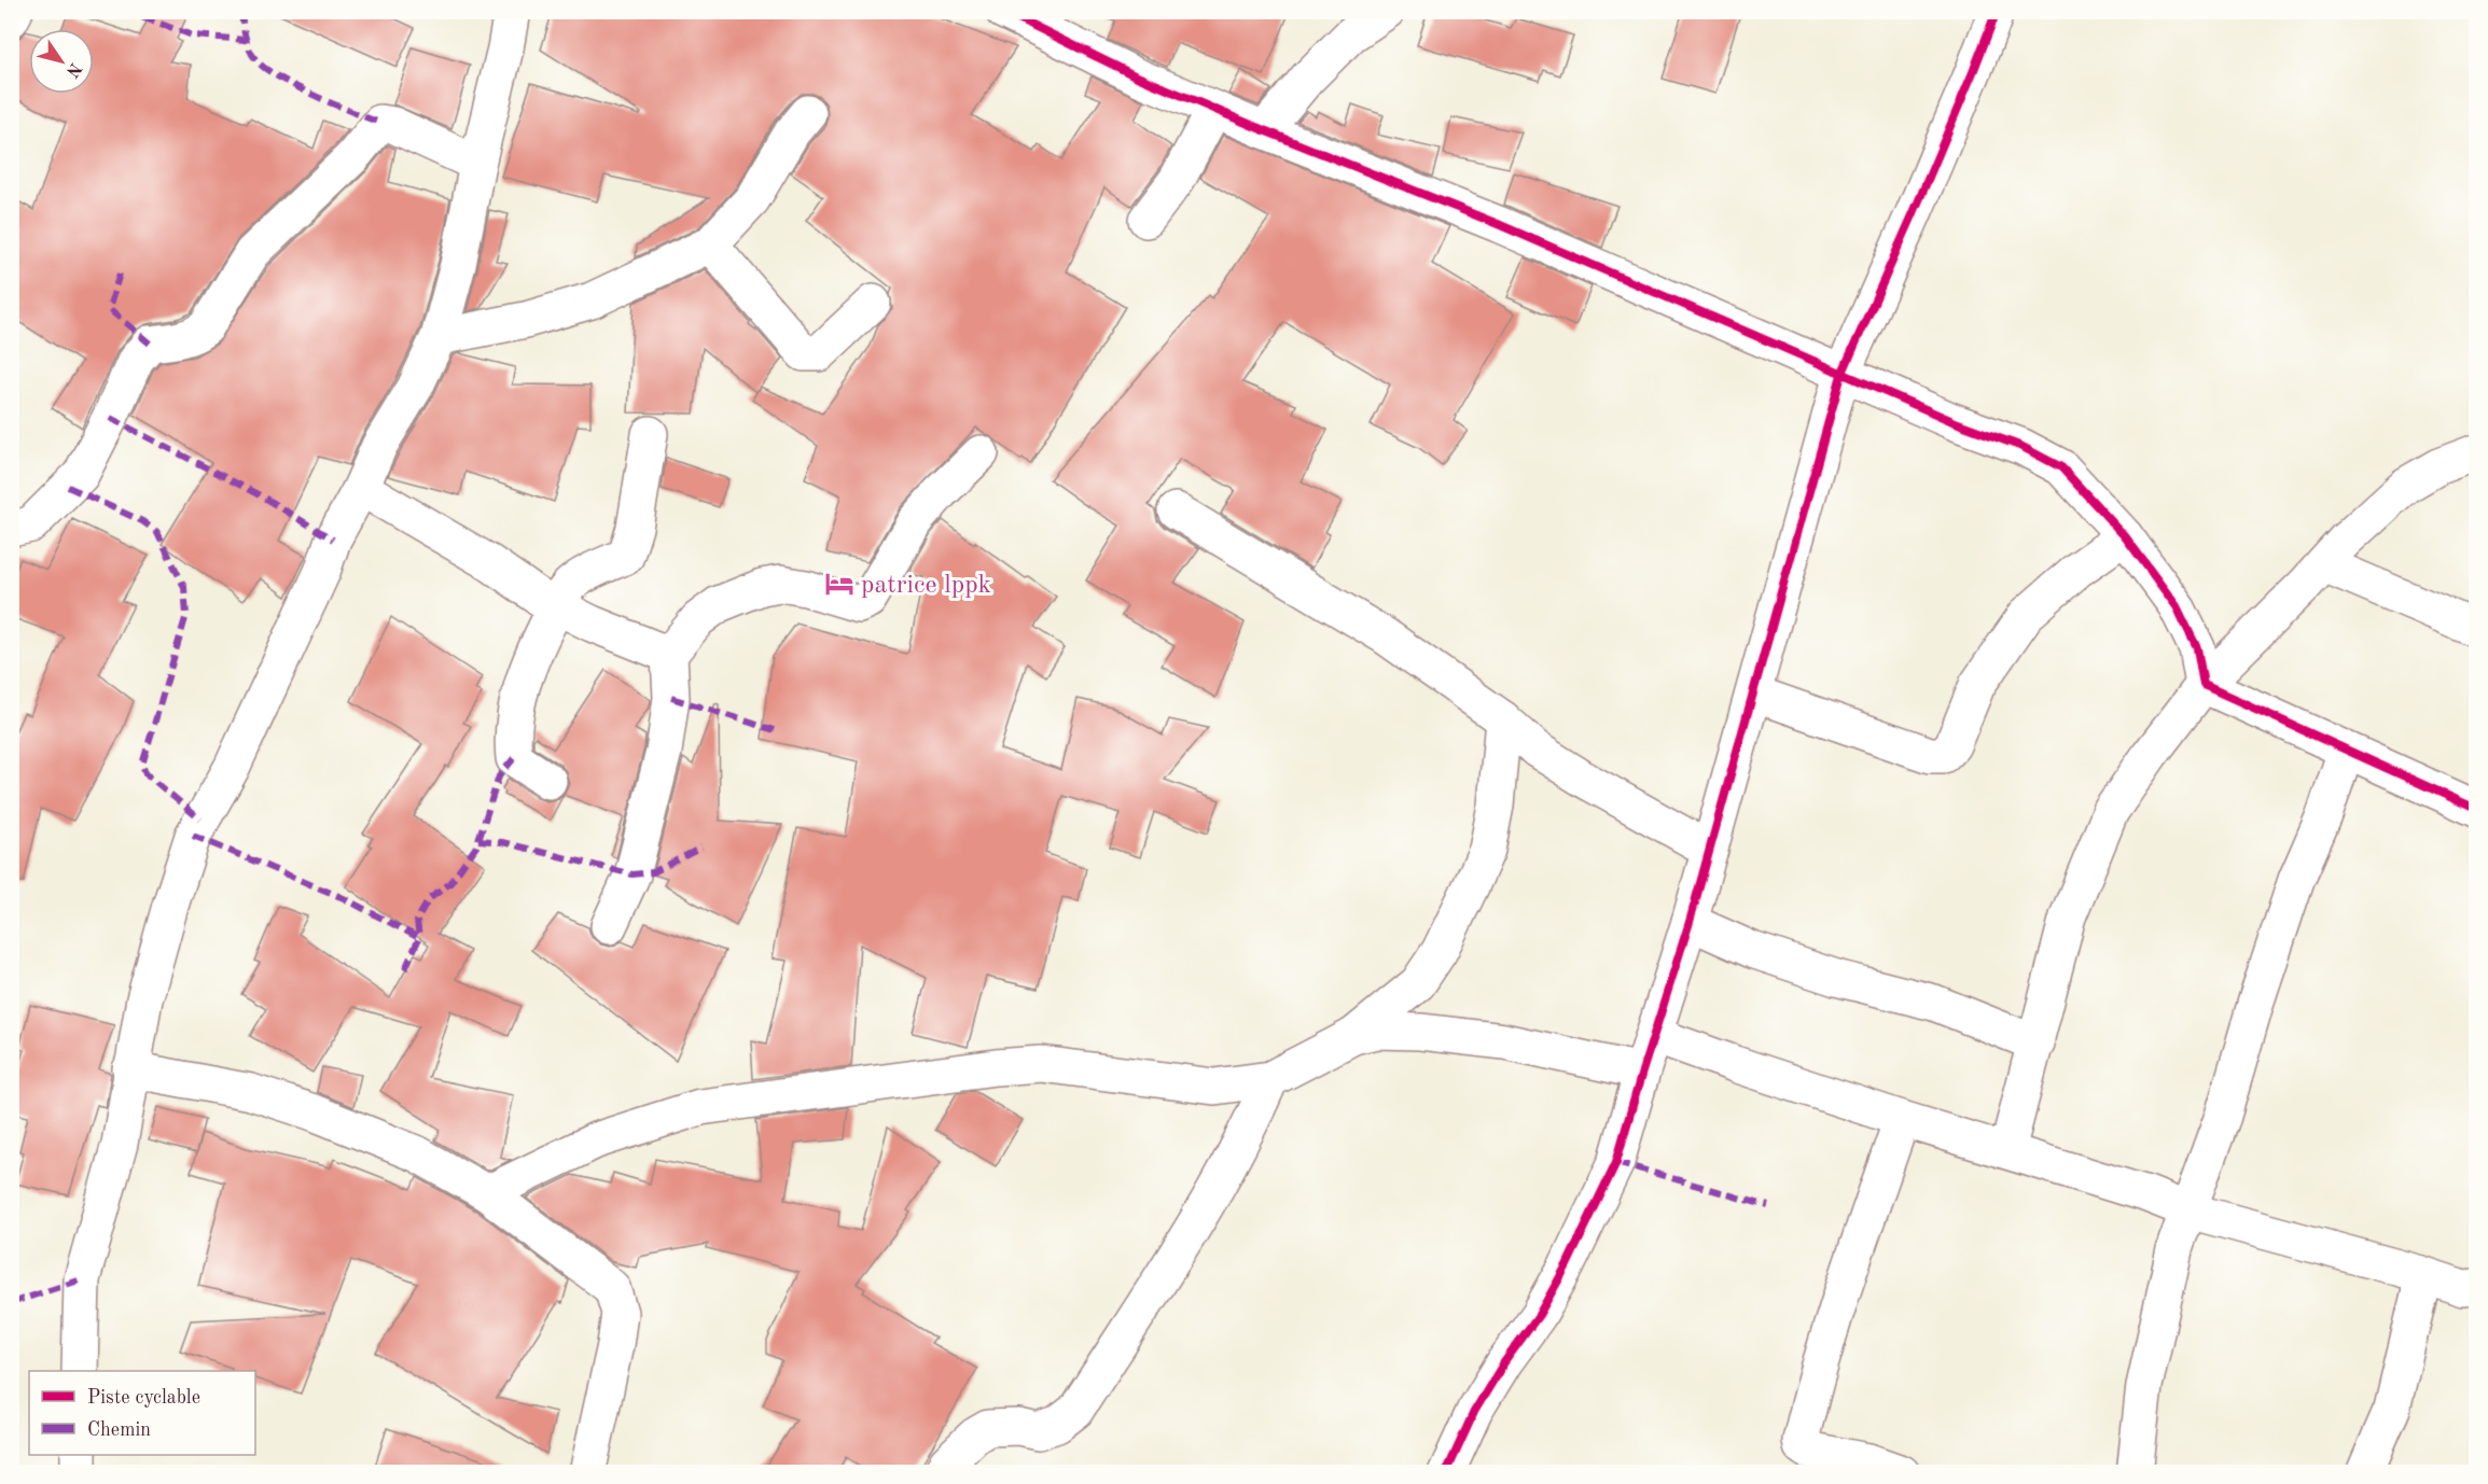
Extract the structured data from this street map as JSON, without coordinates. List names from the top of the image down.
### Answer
{
  "places": {
    "hotel": ["patrice lppk"]
  },
  "legend": ["Piste cyclable", "Chemin"],
  "north": "bottom right"
}
